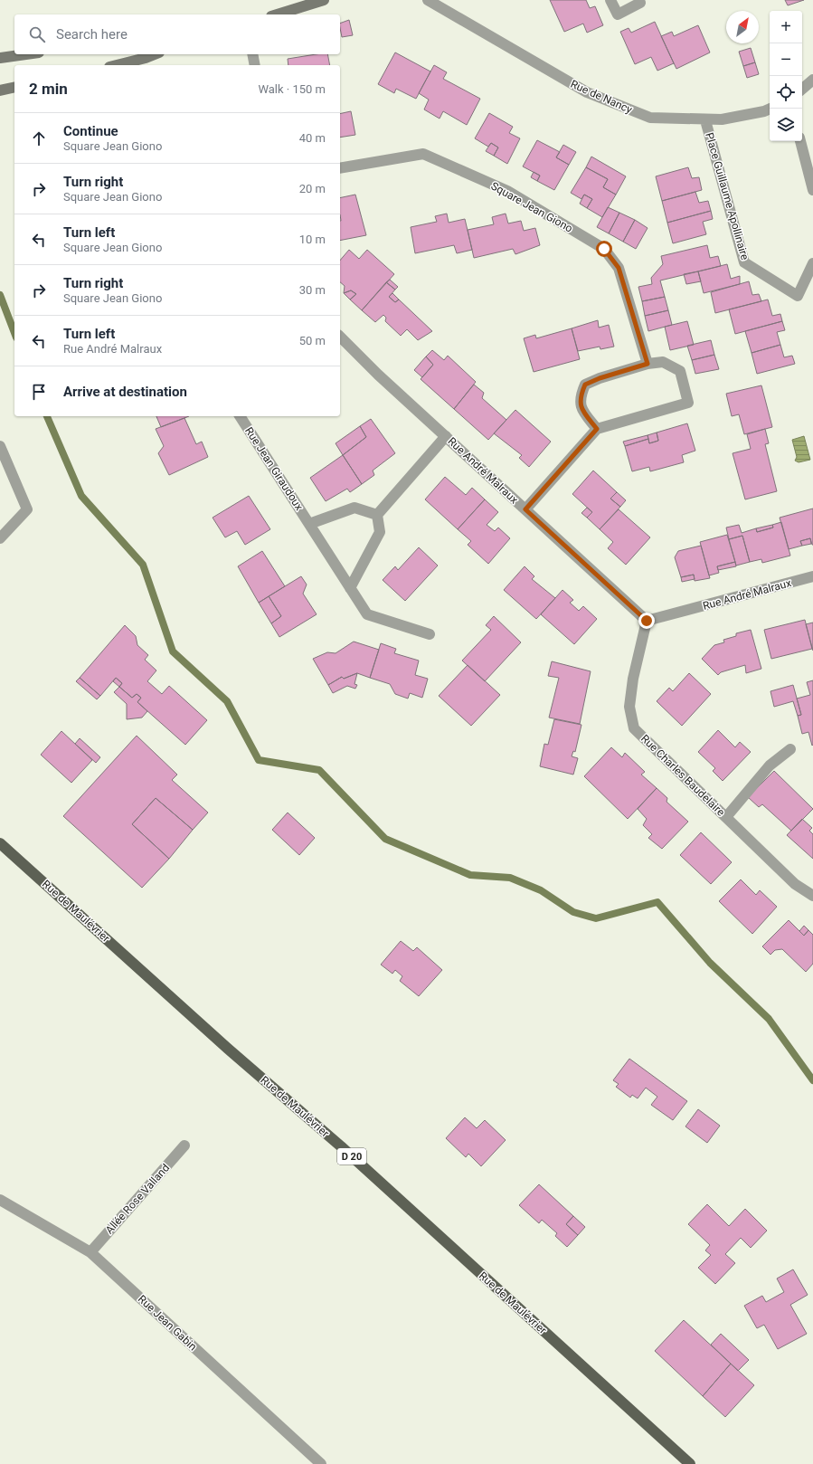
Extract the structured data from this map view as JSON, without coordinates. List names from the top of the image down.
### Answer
{
  "streets": {
    "main road": ["Rue de Maulévrier", "D 20"],
    "street": [
      "Rue de Nancy",
      "Place Guillaume Apollinaire",
      "Square Jean Giono",
      "Rue Jean Giraudoux",
      "Rue André Malraux",
      "Rue Charles Baudelaire",
      "Allée Rose Valland",
      "Rue Jean Gabin"
    ]
  },
  "crossings": [
    ["Rue de Nancy", "Place Guillaume Apollinaire"],
    ["Rue André Malraux", "Rue Charles Baudelaire"],
    ["Allée Rose Valland", "Rue Jean Gabin"]
  ],
  "north": "top right",
  "page": {
    "map_buttons": ["+", "−"],
    "search": "Search here",
    "heading": ["2 min", "Walk · 150 m"],
    "list": [
      ["Continue", "Square Jean Giono", "40 m"],
      ["Turn right", "Square Jean Giono", "20 m"],
      ["Turn left", "Square Jean Giono", "10 m"],
      ["Turn right", "Square Jean Giono", "30 m"],
      ["Turn left", "Rue André Malraux", "50 m"],
      "Arrive at destination"
    ]
  }
}
